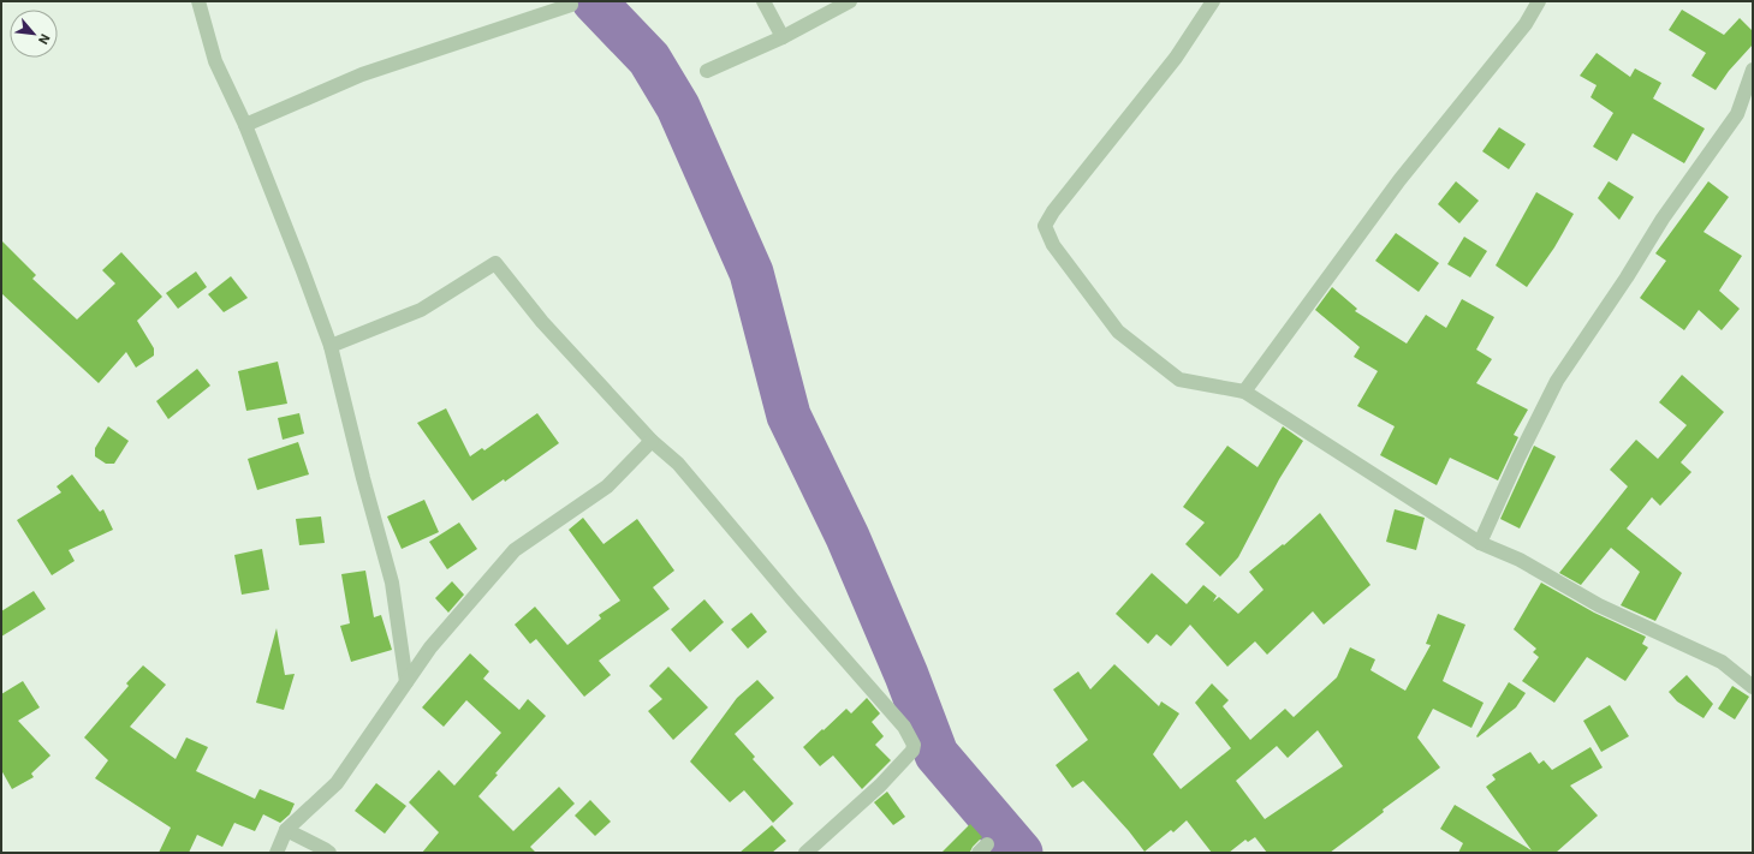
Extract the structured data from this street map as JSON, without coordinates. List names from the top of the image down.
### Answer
{
  "north": "bottom right"
}
